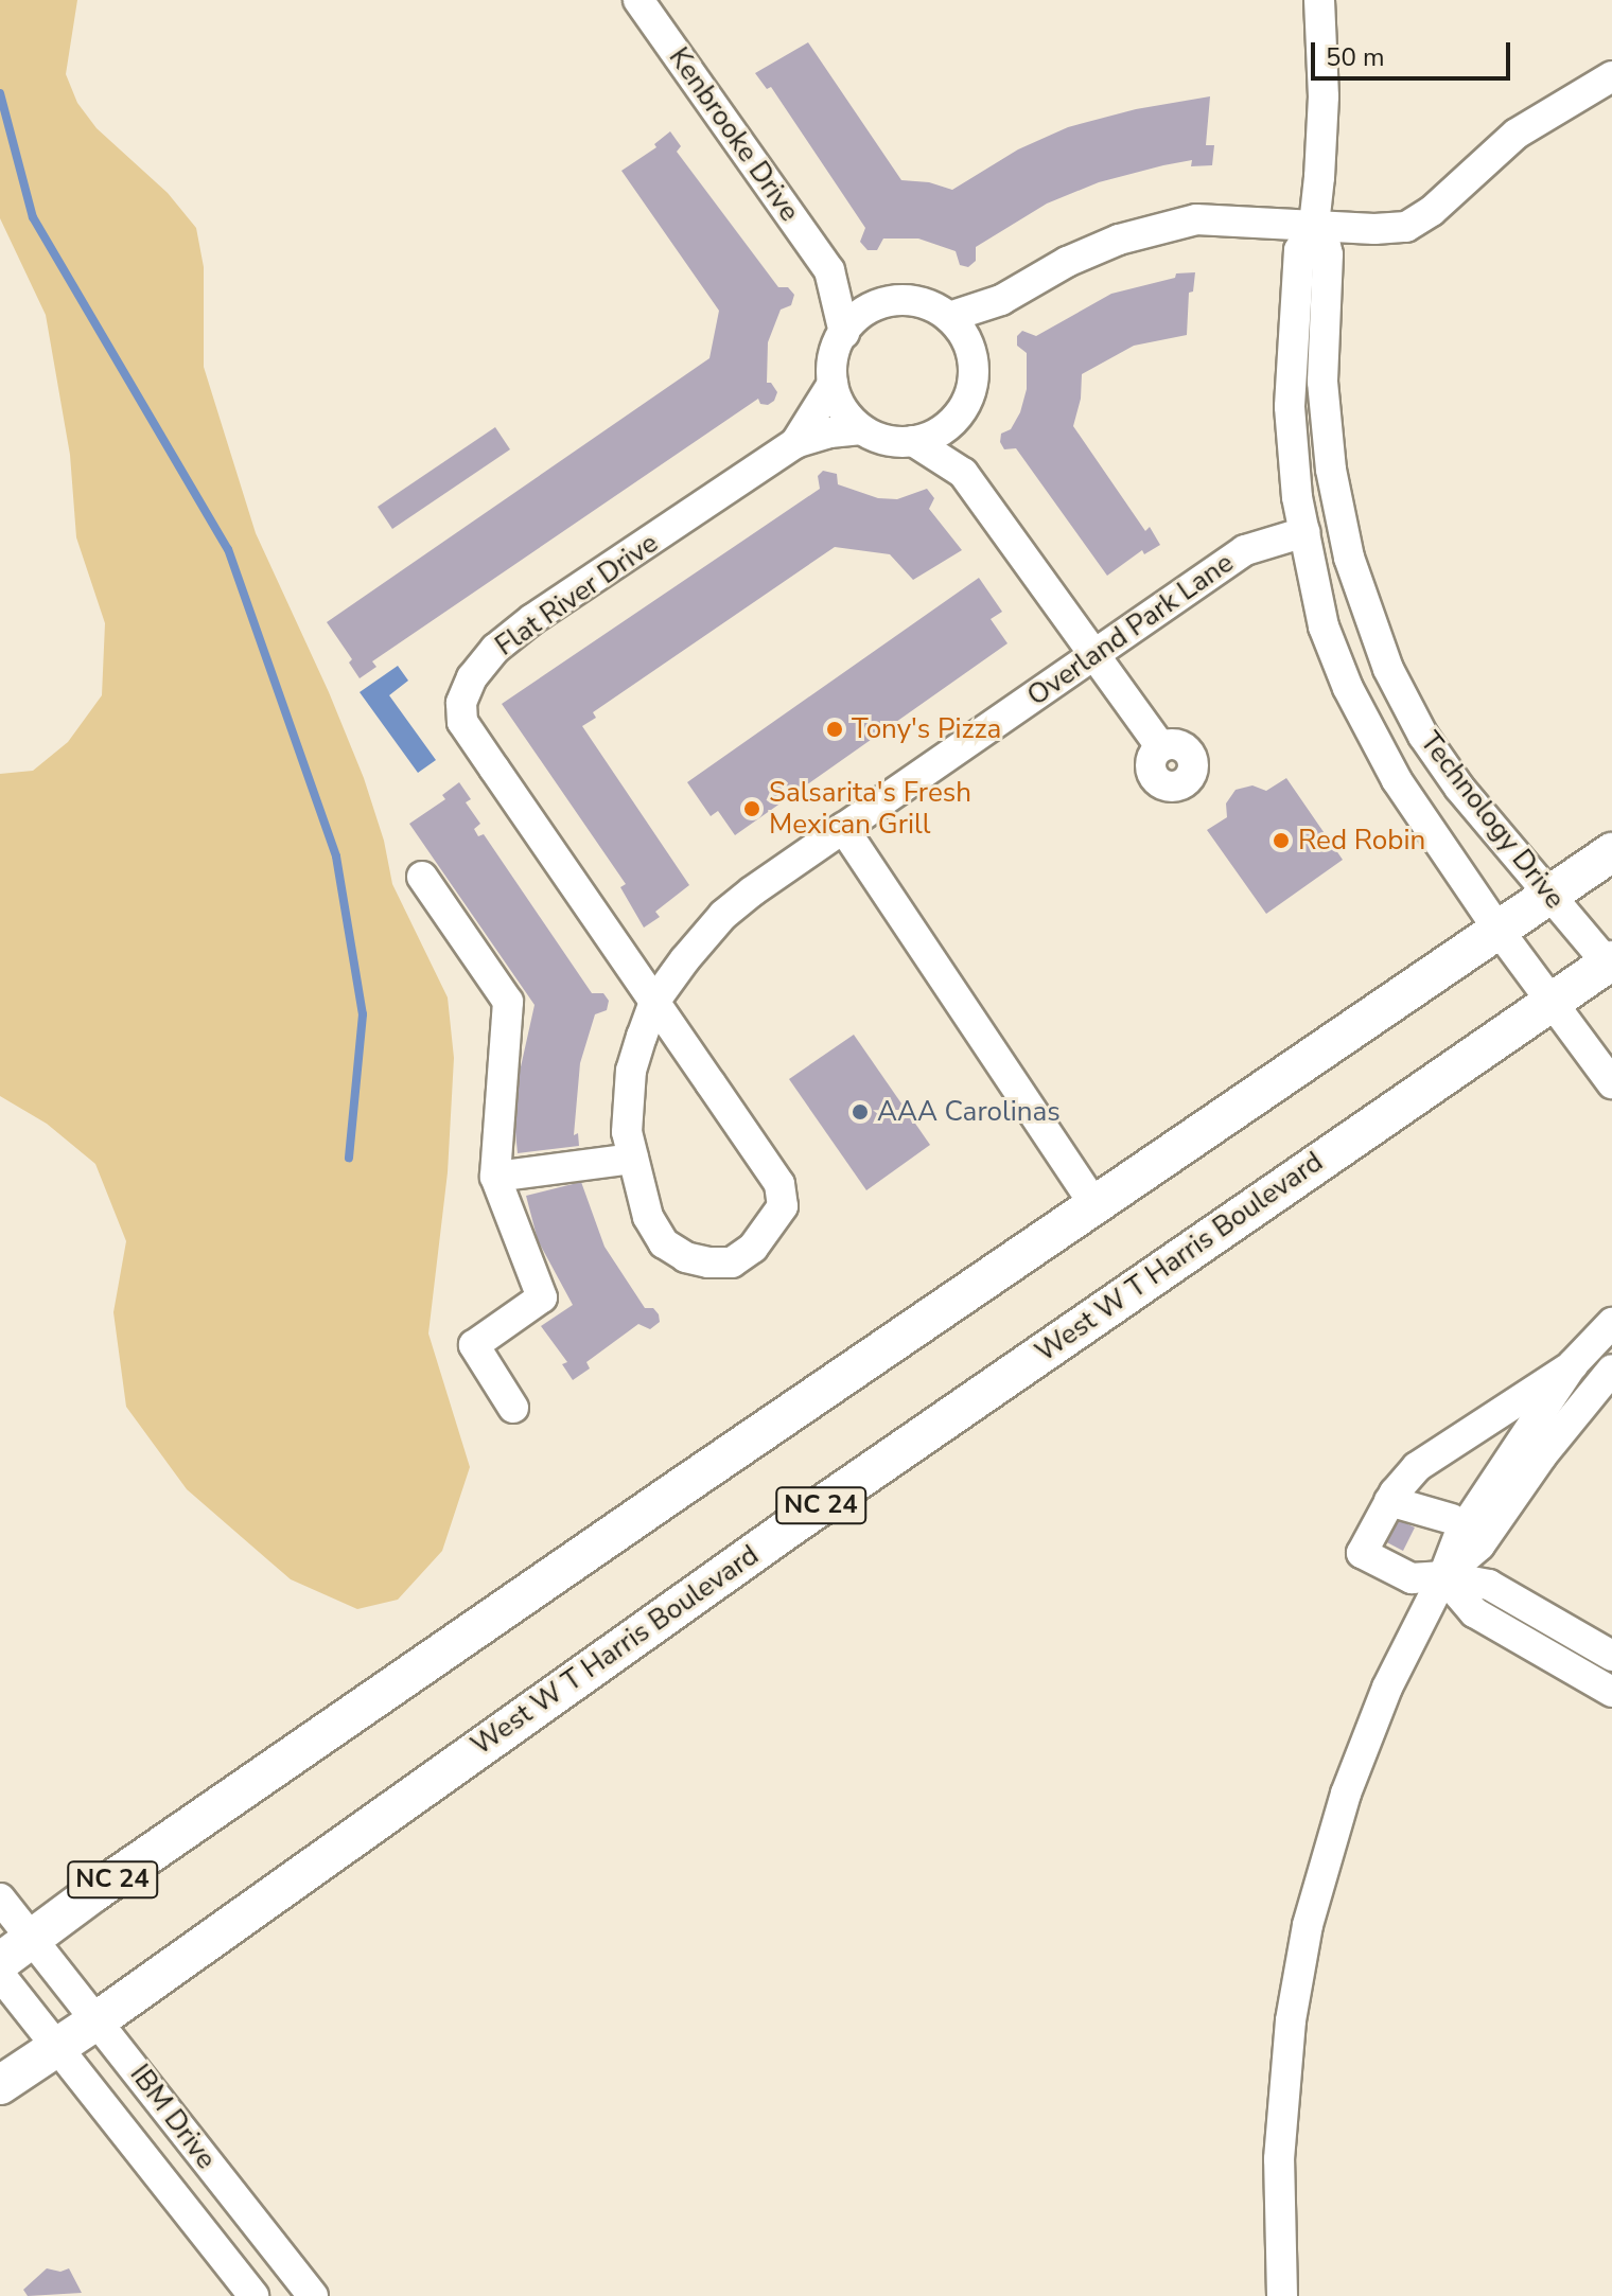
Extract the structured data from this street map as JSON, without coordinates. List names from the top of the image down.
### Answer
{
  "streets": {
    "main road": ["West W T Harris Boulevard", "NC 24"],
    "street": [
      "Kenbrooke Drive",
      "Flat River Drive",
      "Overland Park Lane",
      "Technology Drive",
      "IBM Drive"
    ]
  },
  "crossings": [
    ["Kenbrooke Drive", "Flat River Drive"],
    ["Flat River Drive", "Overland Park Lane"],
    ["Overland Park Lane", "Technology Drive"],
    ["Technology Drive", "West W T Harris Boulevard"],
    ["Technology Drive", "NC 24"],
    ["West W T Harris Boulevard", "IBM Drive"],
    ["NC 24", "IBM Drive"]
  ],
  "places": [
    "Tony's Pizza",
    "Salsarita's Fresh Mexican Grill",
    "Red Robin",
    "AAA Carolinas"
  ],
  "scale_bar": "50 m"
}
